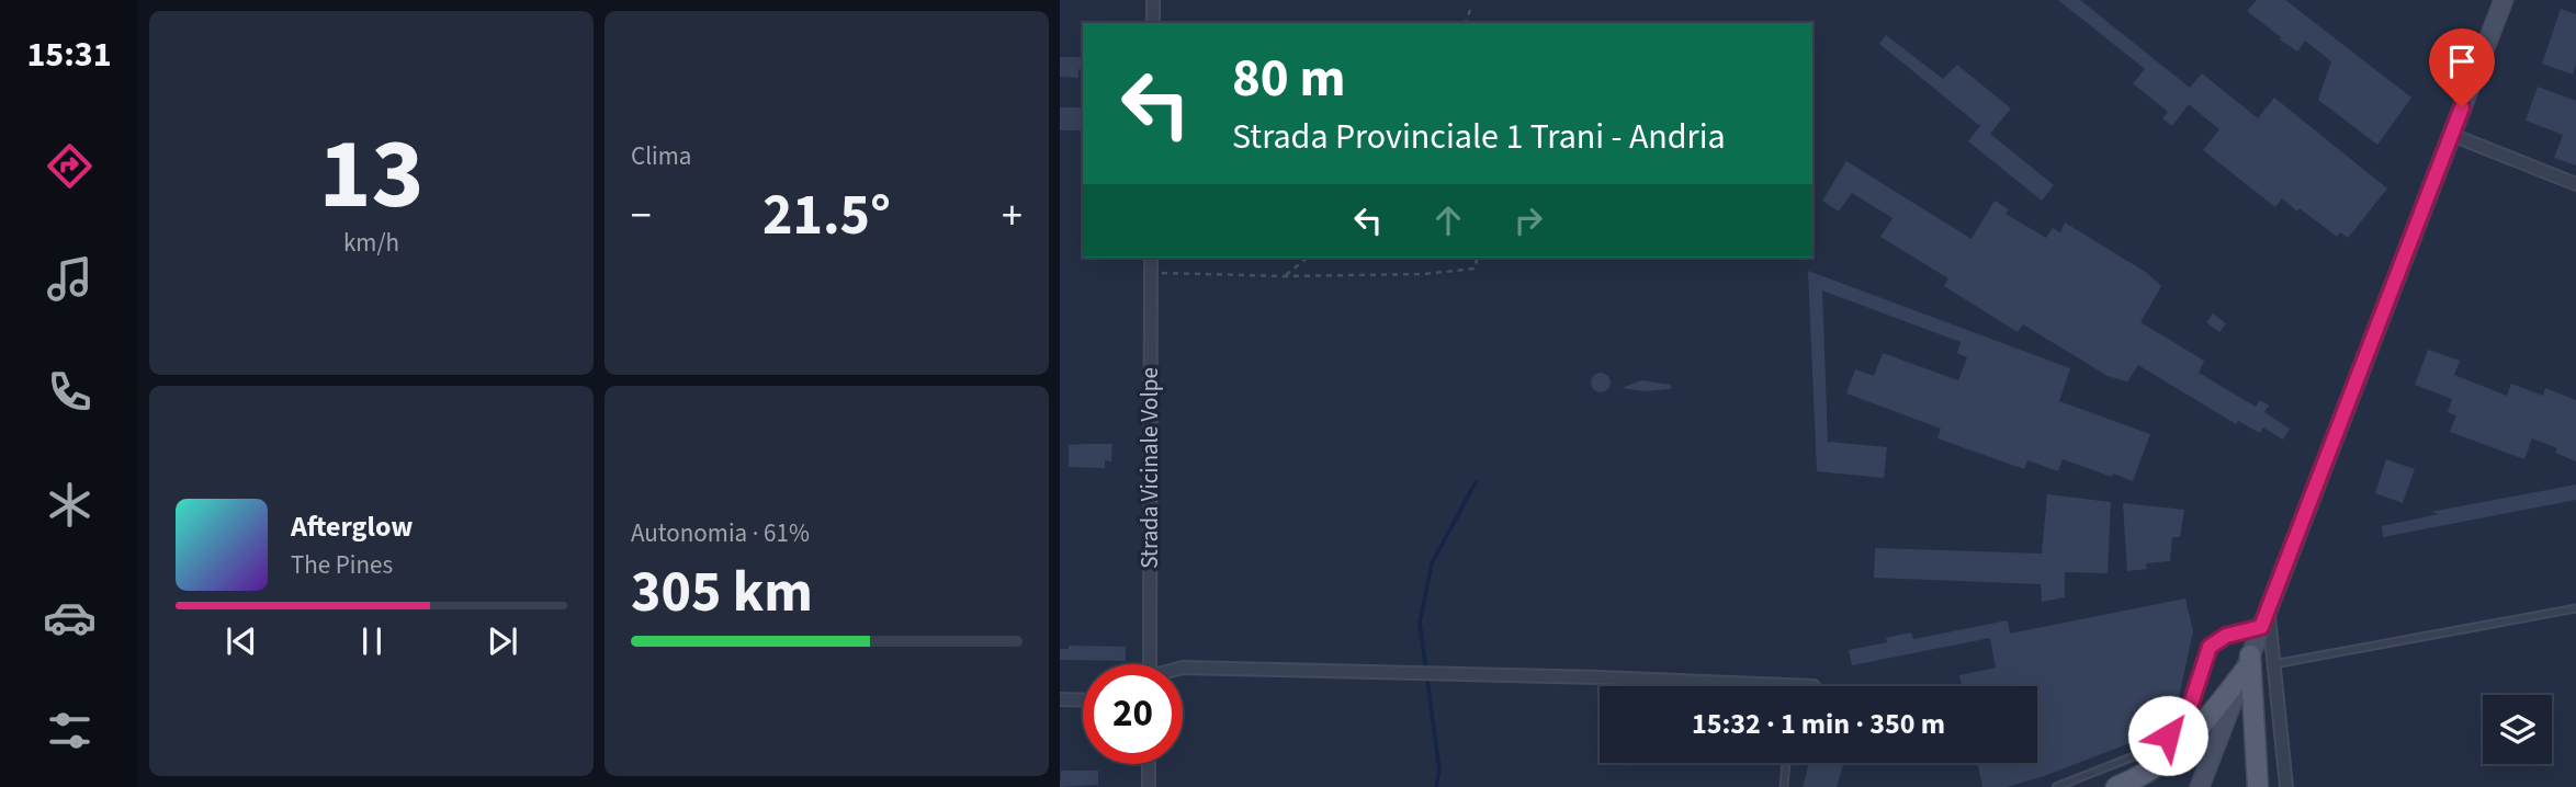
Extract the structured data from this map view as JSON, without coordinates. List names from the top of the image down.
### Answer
{
  "streets": {
    "street": ["Strada Vicinale Volpe"]
  },
  "page": {
    "tabs": "15:31",
    "tile": [
      ["13", "km/h"],
      "Clima",
      ["Autonomia · 61%", "305 km"]
    ],
    "turn": ["80 m", "Strada Provinciale 1 Trani - Andria"],
    "heat": ["−", "21.5°", "+"],
    "song": ["Afterglow", "The Pines"],
    "limit": "20",
    "trip": "15:32 · 1 min · 350 m"
  }
}
